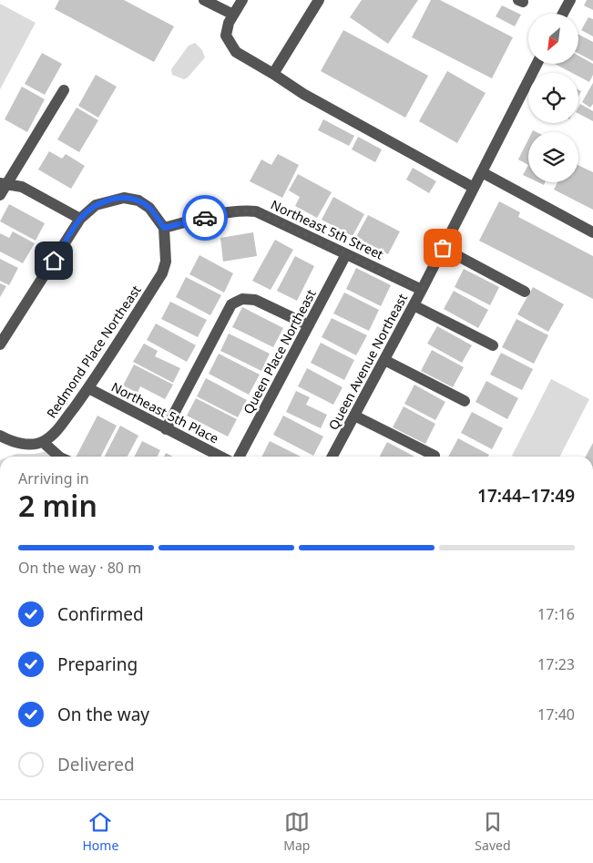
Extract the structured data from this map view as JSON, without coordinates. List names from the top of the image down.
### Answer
{
  "streets": {
    "street": [
      "Northeast 5th Street",
      "Redmond Place Northeast",
      "Queen Place Northeast",
      "Queen Avenue Northeast",
      "Northeast 5th Place"
    ]
  },
  "crossings": [
    ["Northeast 5th Street", "Redmond Place Northeast"],
    ["Northeast 5th Street", "Queen Place Northeast"],
    ["Northeast 5th Street", "Queen Avenue Northeast"],
    ["Redmond Place Northeast", "Northeast 5th Place"]
  ],
  "north": "bottom left",
  "page": {
    "heading": ["2 min", "Arriving in", "17:44–17:49"],
    "bar": "On the way · 80 m",
    "list": [
      ["Confirmed", "17:16"],
      ["Preparing", "17:23"],
      ["On the way", "17:40"],
      "Delivered"
    ],
    "tabs": ["Home", "Map", "Saved"]
  }
}
